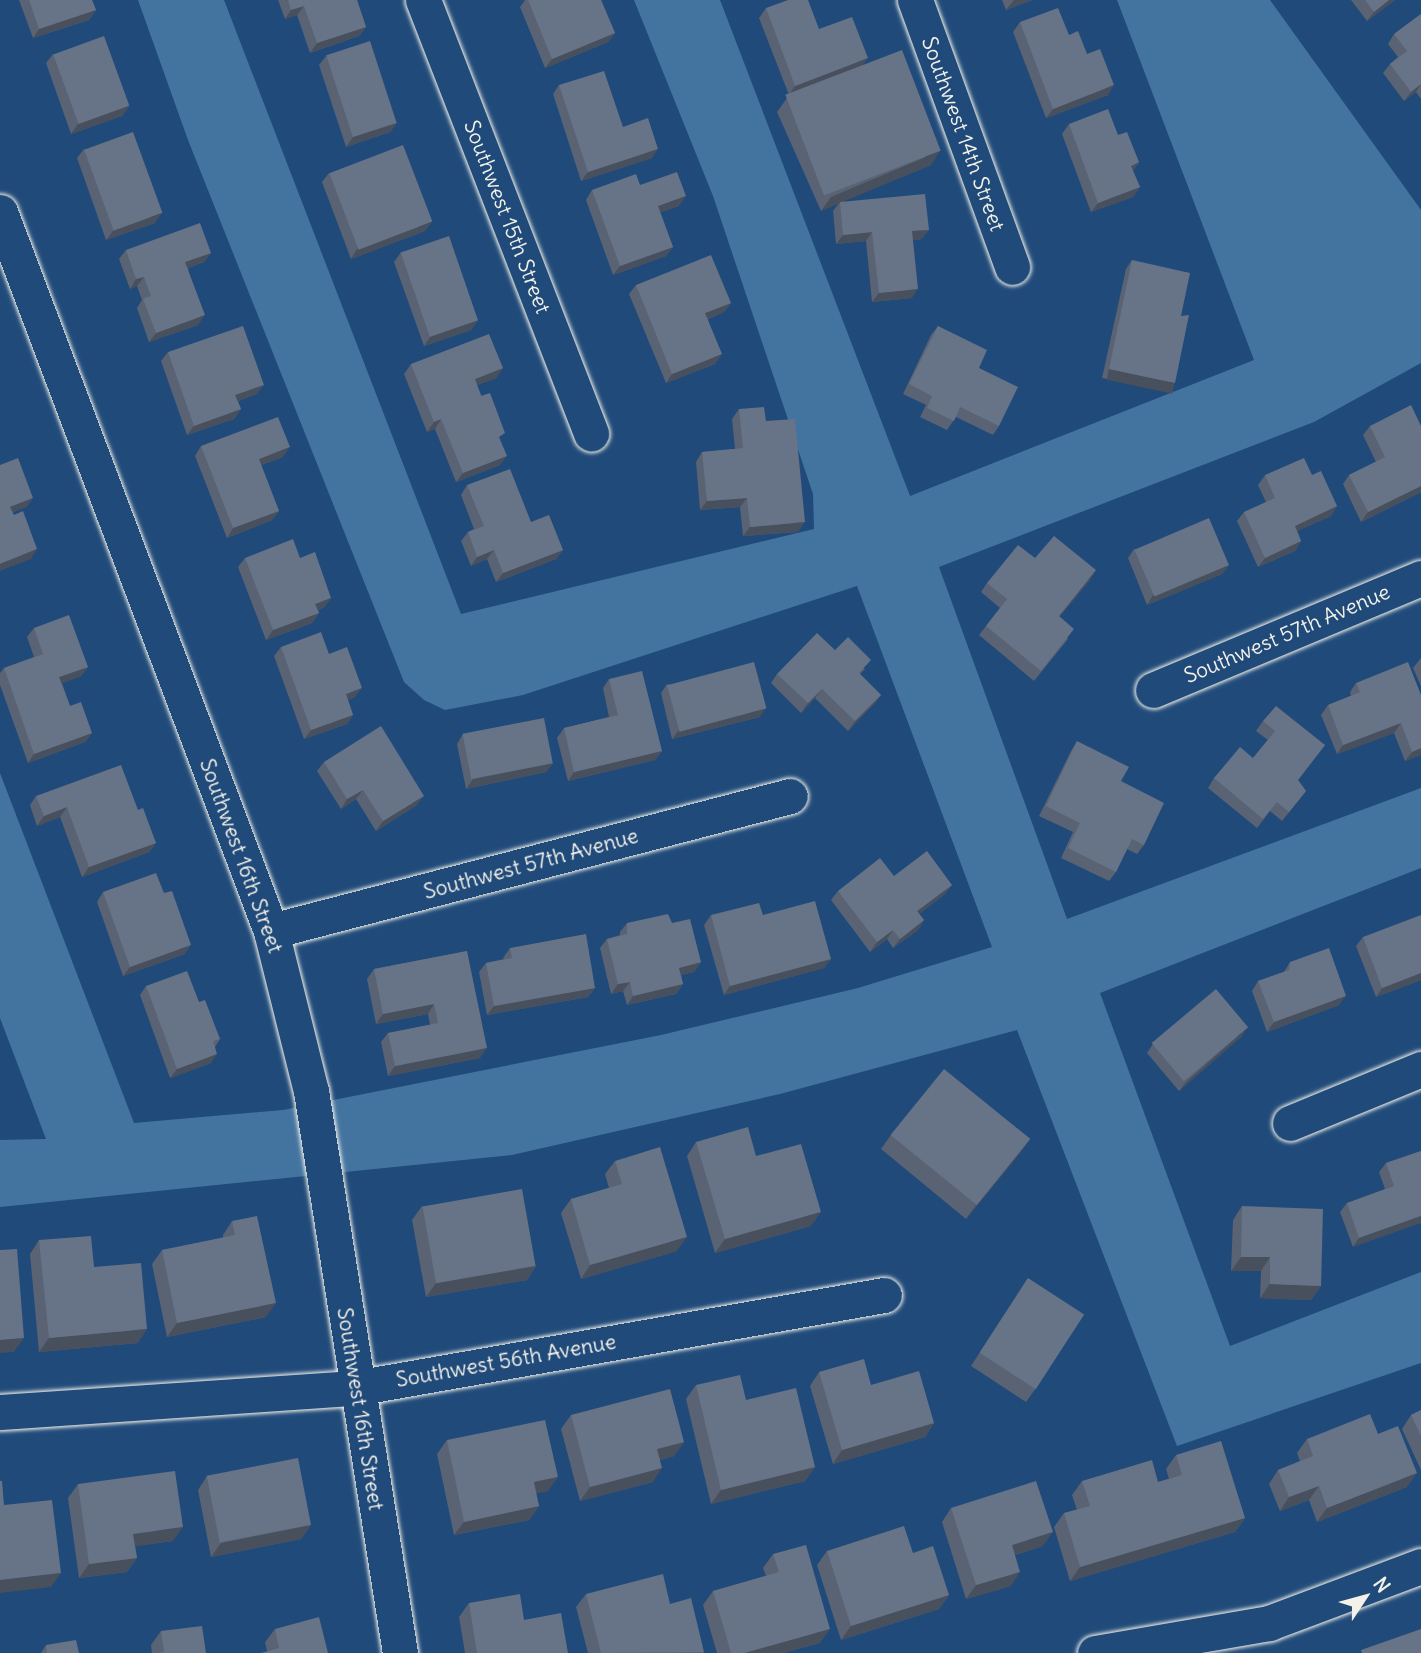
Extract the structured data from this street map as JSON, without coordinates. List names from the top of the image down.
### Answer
{
  "streets": {
    "street": [
      "Southwest 14th Street",
      "Southwest 15th Street",
      "Southwest 57th Avenue",
      "Southwest 16th Street",
      "Southwest 56th Avenue"
    ]
  },
  "crossings": [
    ["Southwest 57th Avenue", "Southwest 16th Street"],
    ["Southwest 16th Street", "Southwest 56th Avenue"]
  ],
  "north": "top right"
}
